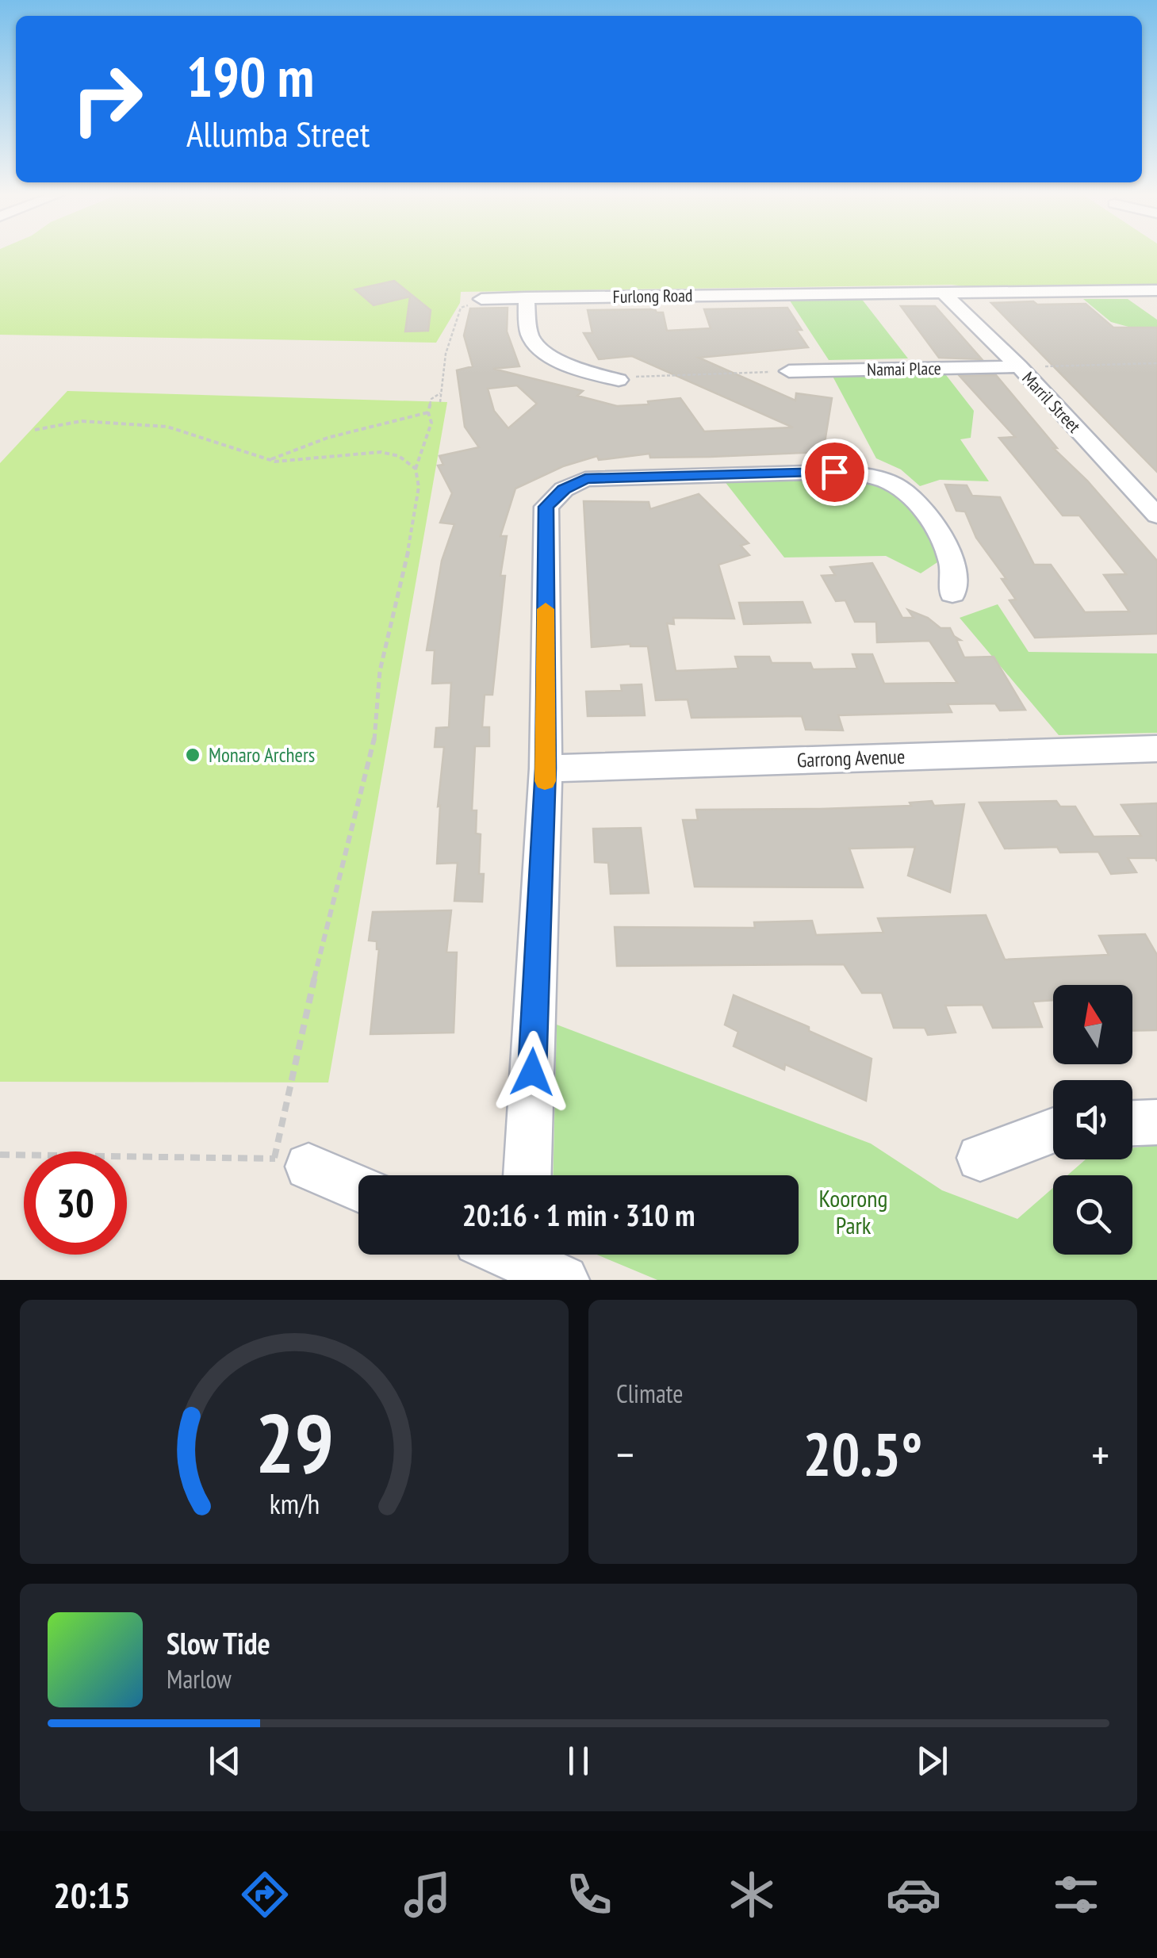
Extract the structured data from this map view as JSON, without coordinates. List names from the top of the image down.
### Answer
{
  "streets": {
    "street": [
      "Furlong Road",
      "Namai Place",
      "Marril Street",
      "Garrong Avenue"
    ]
  },
  "crossings": [
    ["Furlong Road", "Marril Street"],
    ["Namai Place", "Marril Street"]
  ],
  "parks": ["Koorong Park"],
  "places": ["Monaro Archers"],
  "north": "top",
  "page": {
    "turn": ["190 m", "Allumba Street"],
    "limit": "30",
    "trip": "20:16 · 1 min · 310 m",
    "tile": "Climate",
    "heat": ["−", "20.5°", "+"],
    "song": ["Slow Tide", "Marlow"],
    "tabs": "20:15",
    "gauge": ["29", "km/h"]
  }
}
